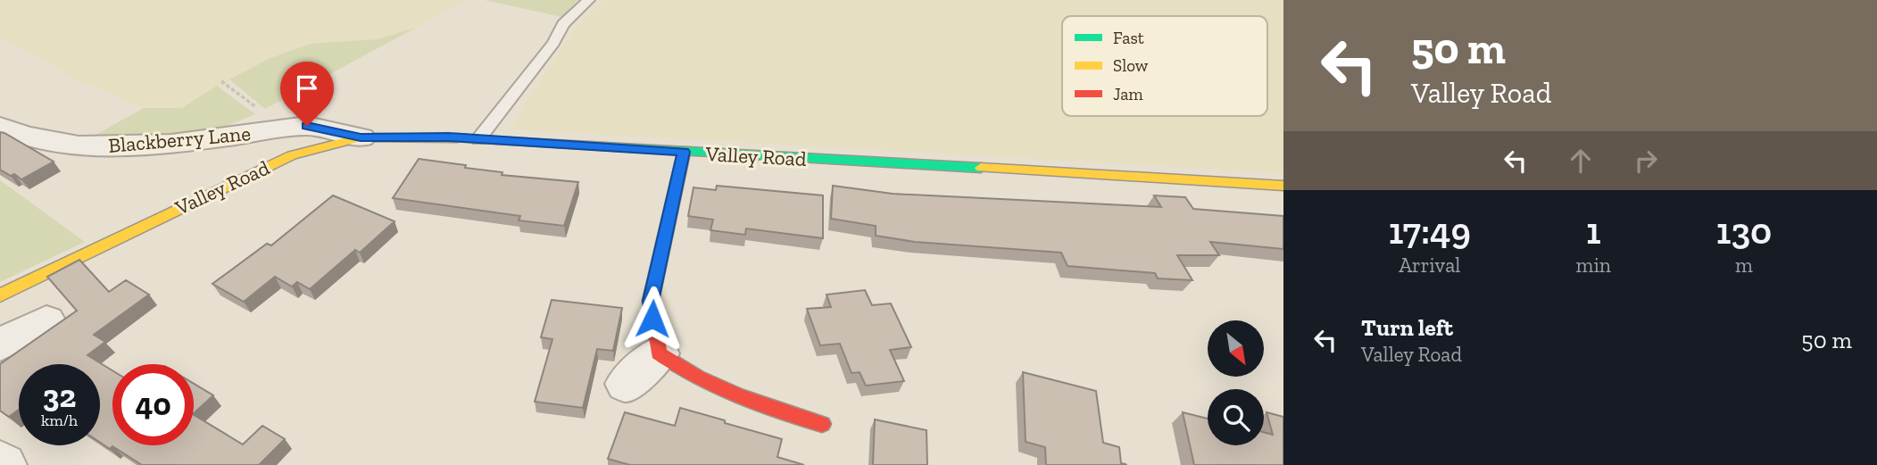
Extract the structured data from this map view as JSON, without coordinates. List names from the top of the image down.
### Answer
{
  "streets": {
    "street": ["Blackberry Lane", "Valley Road"]
  },
  "crossings": [
    ["Blackberry Lane", "Valley Road"]
  ],
  "legend": ["Fast", "Slow", "Jam"],
  "north": "bottom right",
  "page": {
    "turn": ["50 m", "Valley Road"],
    "eta": [
      "17:49",
      "Arrival",
      "1",
      "min",
      "130",
      "m"
    ],
    "list": [
      {
        "name": "Turn left",
        "note": "Valley Road",
        "value": "50 m"
      }
    ],
    "speed": "32 km/h",
    "limit": "40"
  }
}
